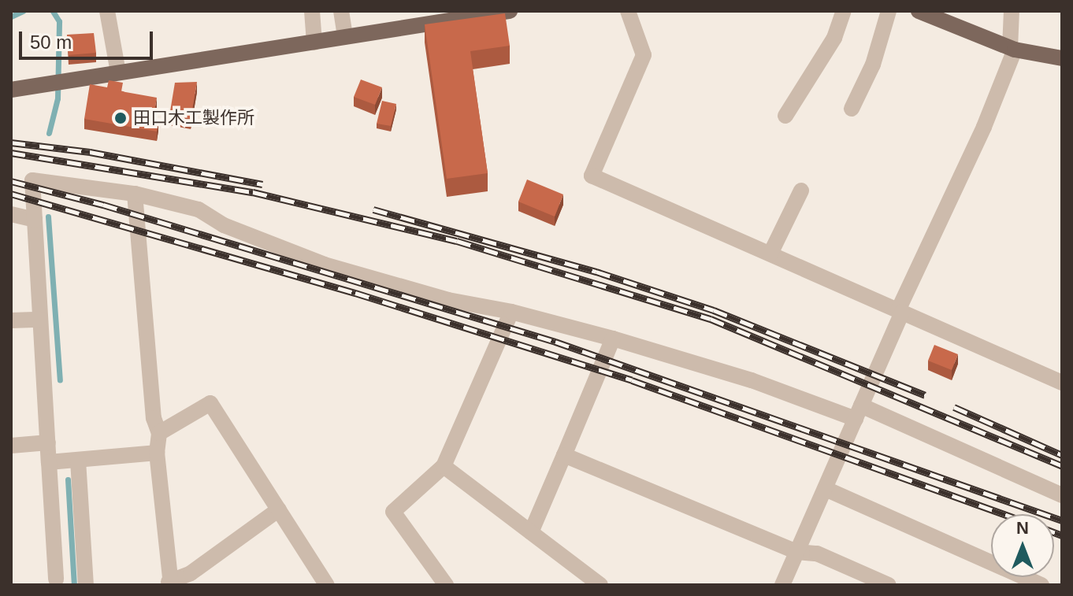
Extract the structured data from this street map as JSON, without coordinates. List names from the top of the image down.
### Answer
{
  "places": ["田口木工製作所"],
  "scale_bar": "50 m",
  "north": "top"
}
